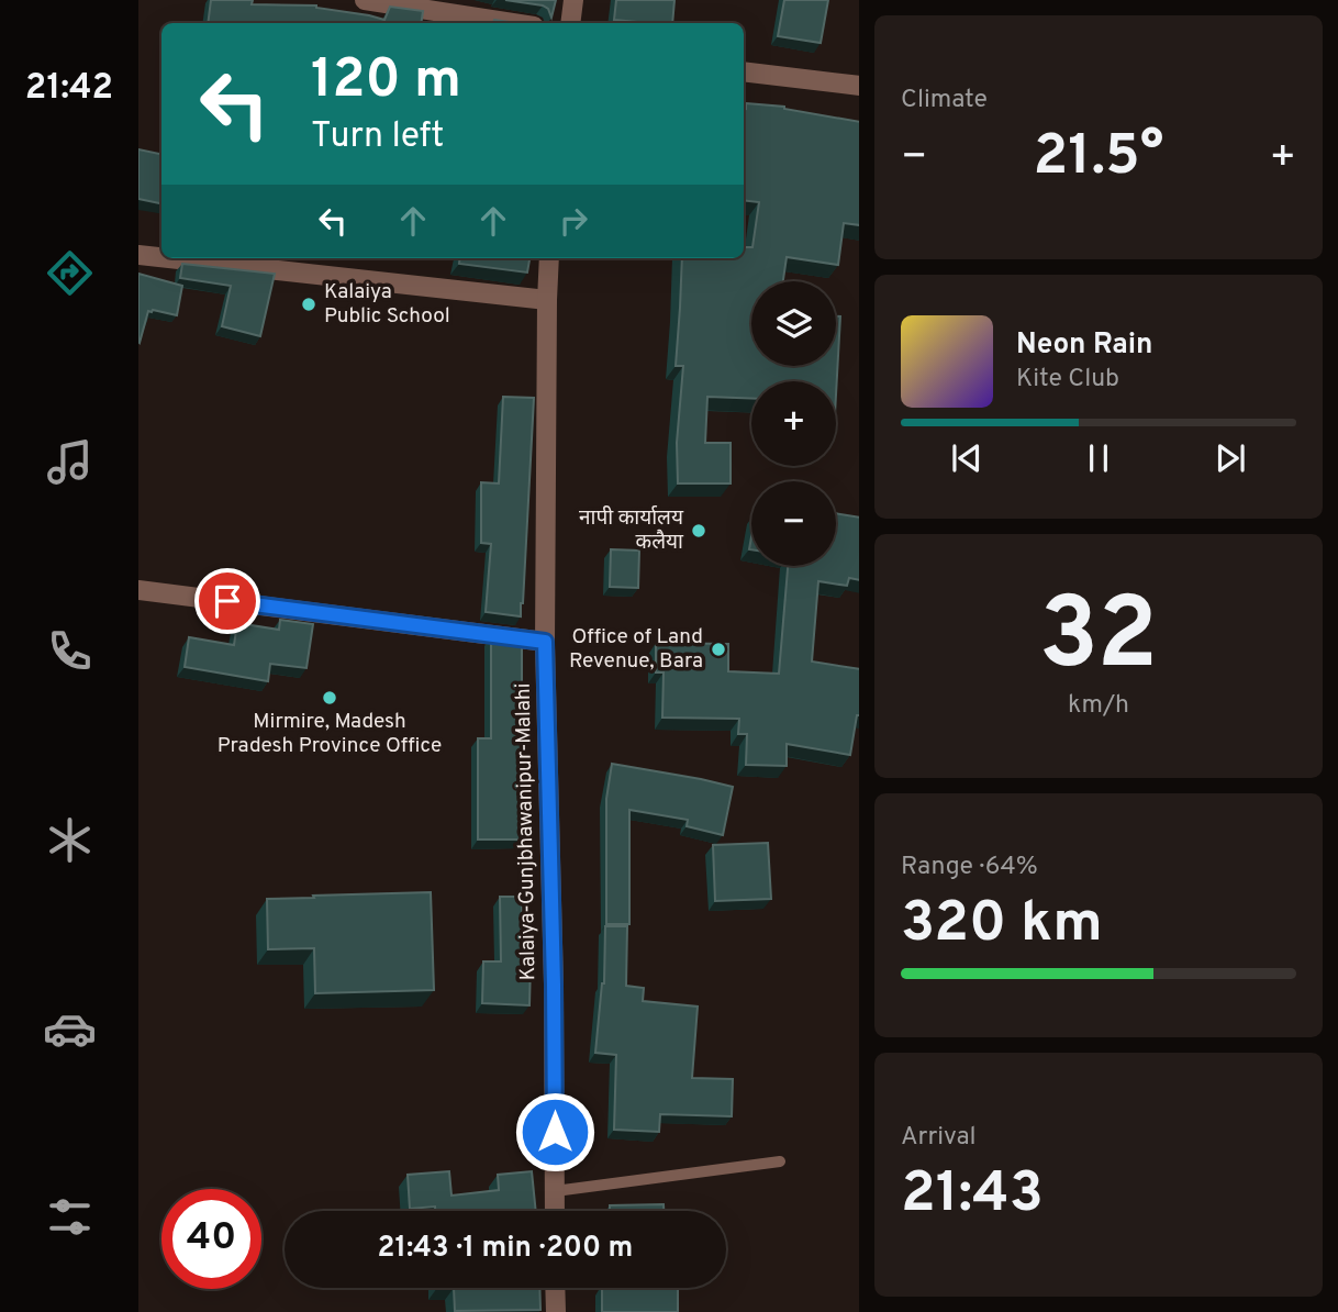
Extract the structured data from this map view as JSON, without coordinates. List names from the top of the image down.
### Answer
{
  "streets": {
    "street": ["Kalaiya-Gunjbhawanipur-Malahi"]
  },
  "places": [
    "Kalaiya Public School",
    "नापी कार्यालय कलैया",
    "Office of Land Revenue, Bara",
    "Mirmire, Madesh Pradesh Province Office"
  ],
  "page": {
    "tabs": "21:42",
    "tile": [
      "Climate",
      ["32", "km/h"],
      ["Range · 64%", "320 km"],
      ["Arrival", "21:43"]
    ],
    "turn": ["120 m", "Turn left"],
    "heat": ["−", "21.5°", "+"],
    "map_buttons": ["+", "−"],
    "song": ["Neon Rain", "Kite Club"],
    "limit": "40",
    "trip": "21:43 · 1 min · 200 m"
  }
}
